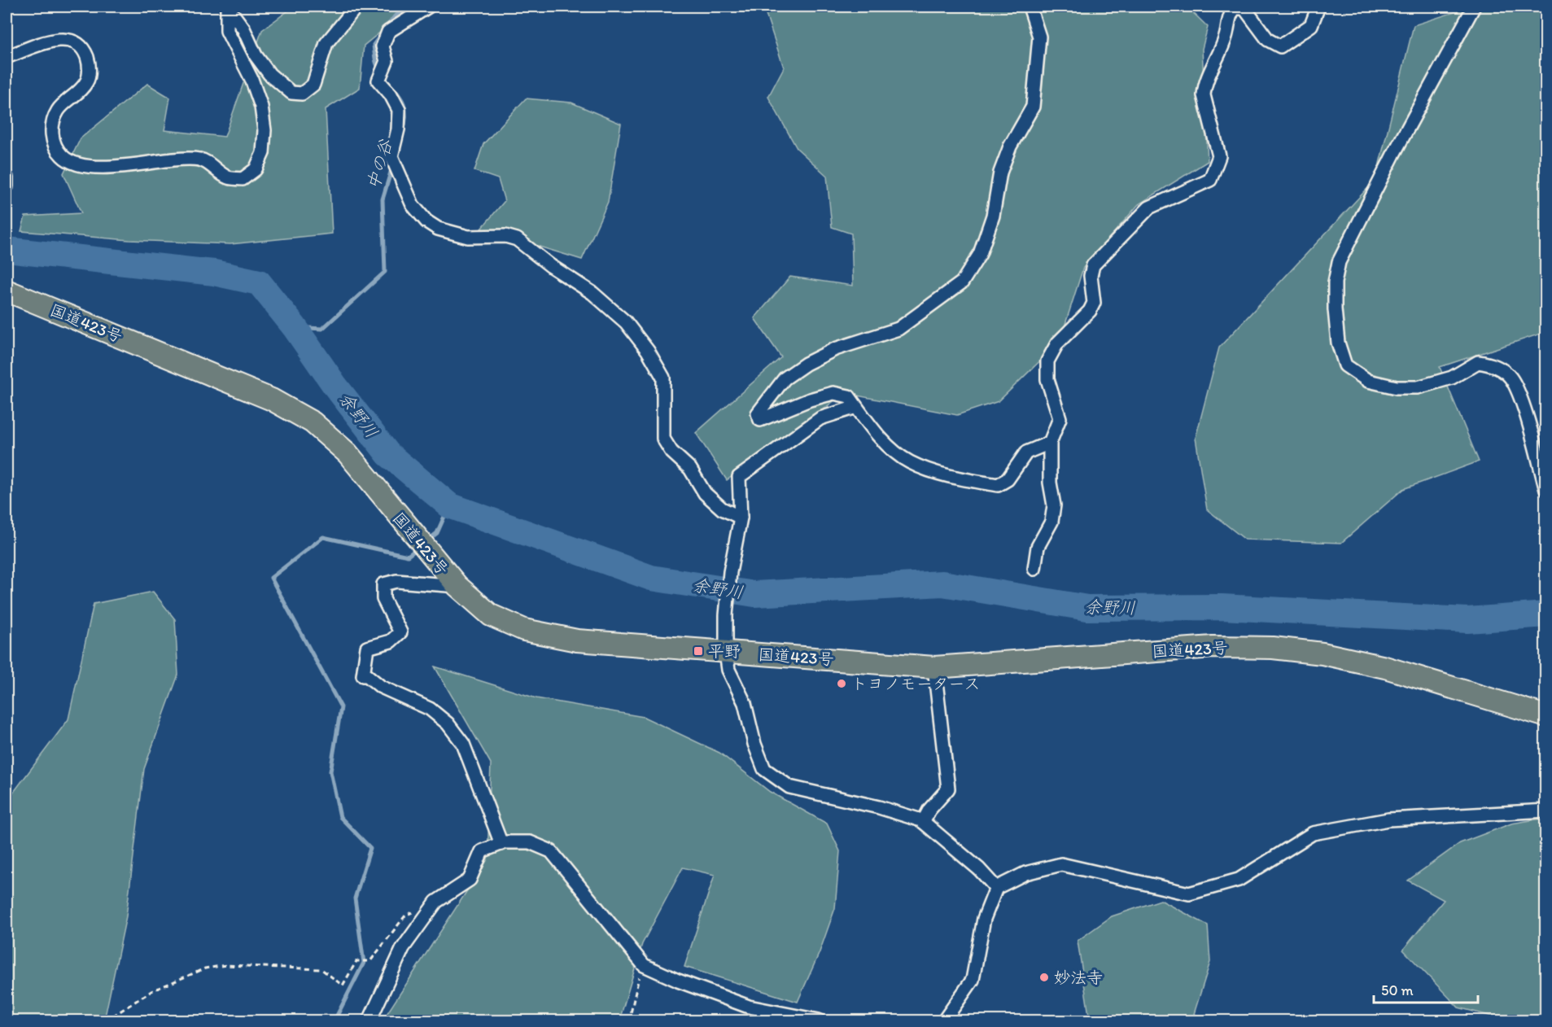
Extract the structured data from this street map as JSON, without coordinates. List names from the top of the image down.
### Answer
{
  "streets": {
    "highway": ["国道423号"]
  },
  "water": ["中の谷", "余野川"],
  "places": {
    "transit": ["平野"],
    "other": ["トヨノモータース", "妙法寺"]
  },
  "scale_bar": "50 m"
}
